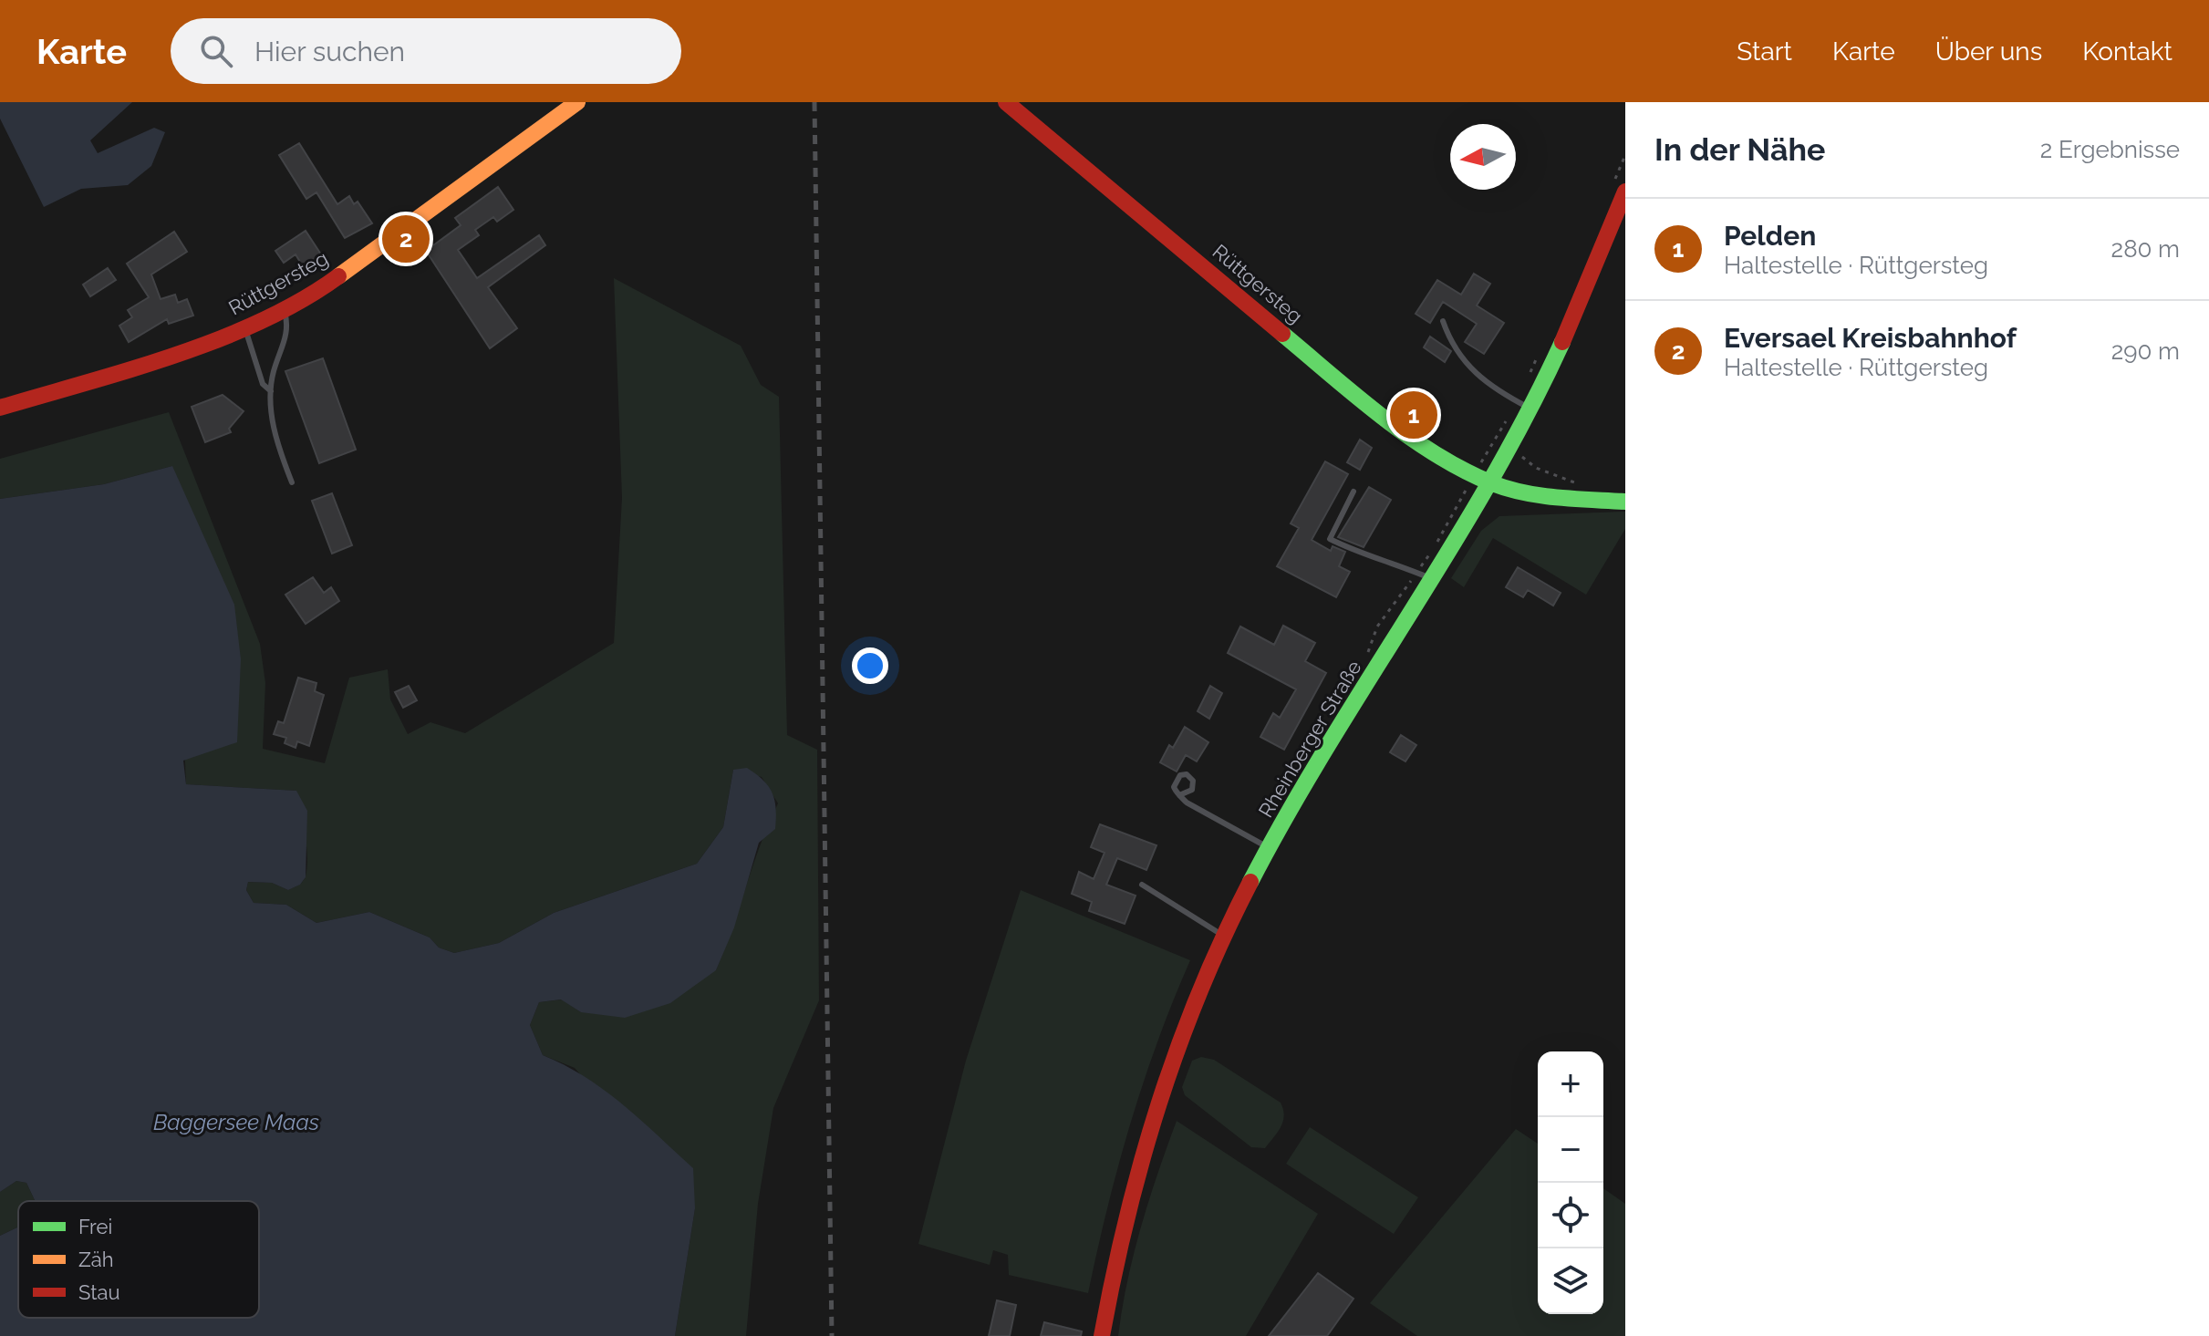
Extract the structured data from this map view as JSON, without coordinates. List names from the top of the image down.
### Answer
{
  "streets": {
    "street": ["Rüttgersteg", "Rheinberger Straße"]
  },
  "crossings": [
    ["Rüttgersteg", "Rheinberger Straße"]
  ],
  "water": ["Baggersee Maas"],
  "legend": ["Frei", "Zäh", "Stau"],
  "north": "left",
  "page": {
    "header": "Karte",
    "search": "Hier suchen",
    "nav": [
      "Start",
      "Karte",
      "Über uns",
      "Kontakt"
    ],
    "heading": ["In der Nähe", "2 Ergebnisse"],
    "list": [
      {
        "mark": "1",
        "name": "Pelden",
        "note": "Haltestelle · Rüttgersteg",
        "value": "280 m"
      },
      {
        "mark": "2",
        "name": "Eversael Kreisbahnhof",
        "note": "Haltestelle · Rüttgersteg",
        "value": "290 m"
      }
    ],
    "pins": ["2", "1"],
    "map_buttons": ["+", "−"]
  }
}
